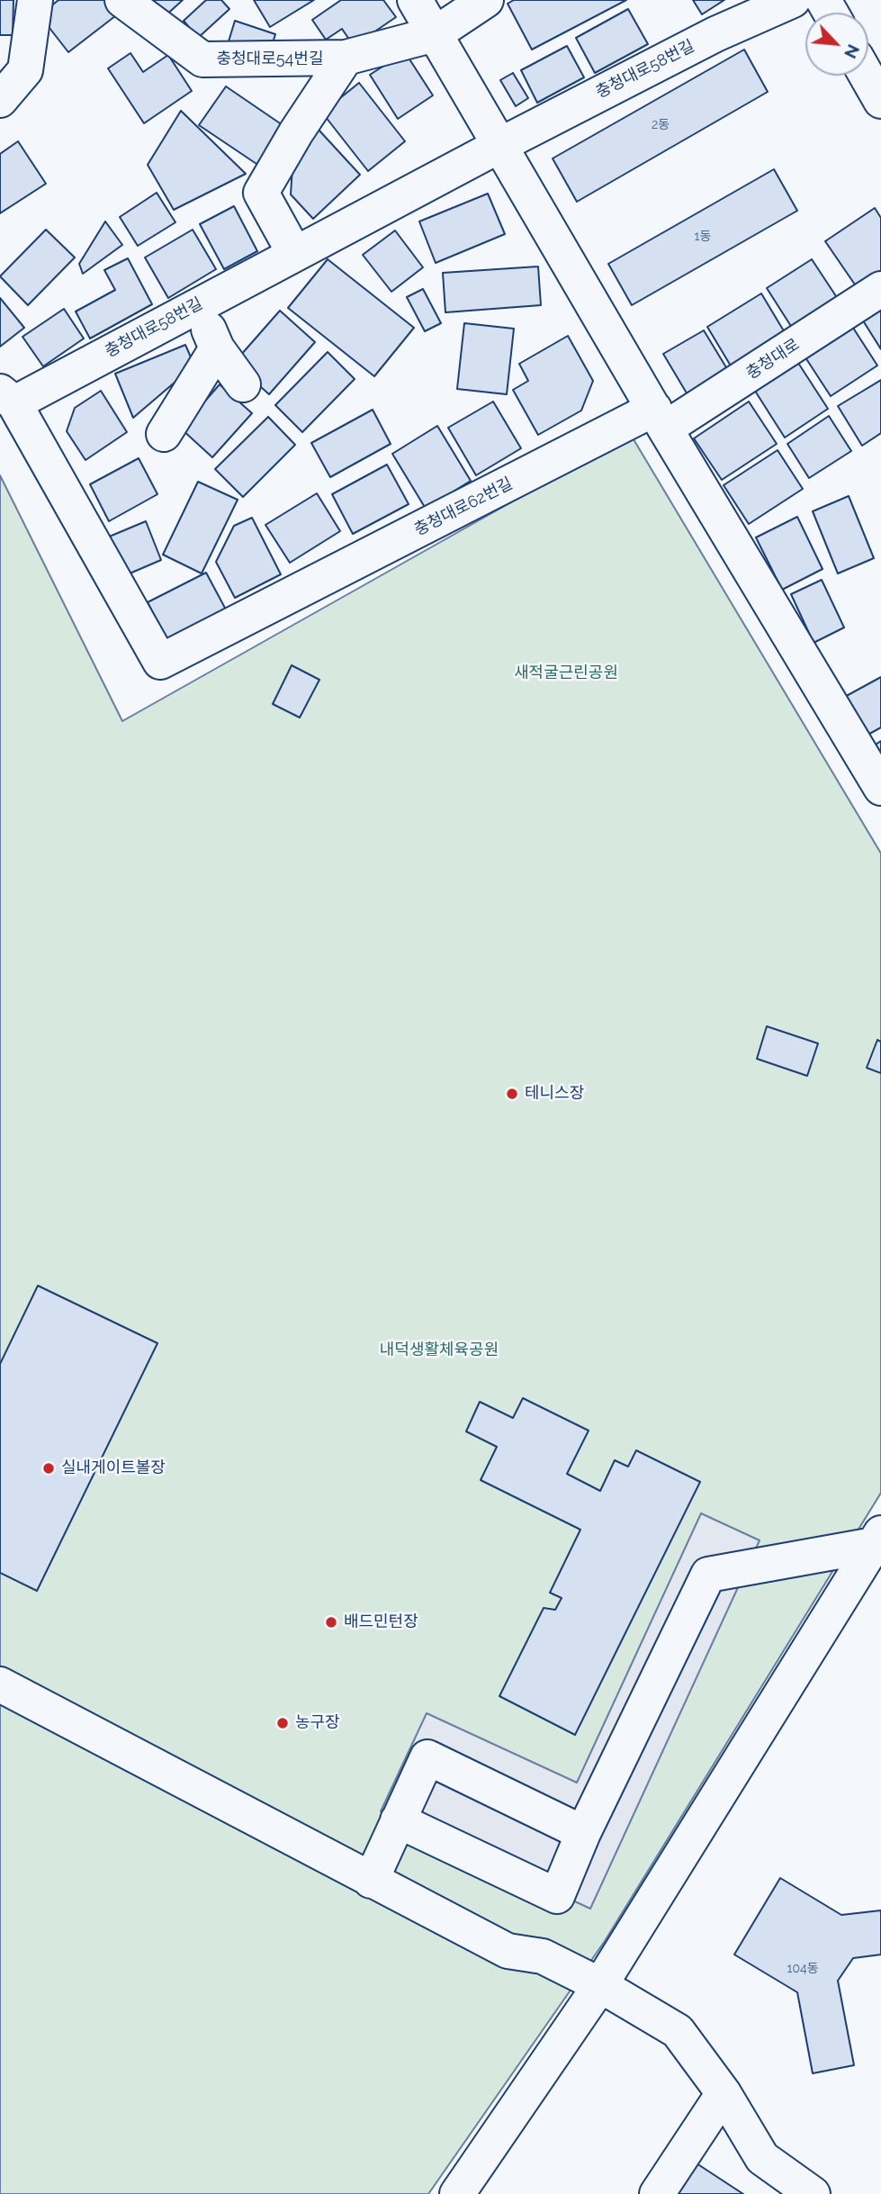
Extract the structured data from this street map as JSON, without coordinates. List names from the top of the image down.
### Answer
{
  "streets": {
    "street": [
      "충청대로54번길",
      "충청대로58번길",
      "충청대로",
      "충청대로62번길"
    ]
  },
  "crossings": [
    ["충청대로58번길", "충청대로62번길"],
    ["충청대로", "충청대로62번길"]
  ],
  "parks": ["새적굴근린공원", "내덕생활체육공원"],
  "places": [
    "테니스장",
    "실내게이트볼장",
    "배드민턴장",
    "농구장"
  ],
  "house_numbers": ["2동", "1동", "104동"],
  "north": "bottom right"
}
